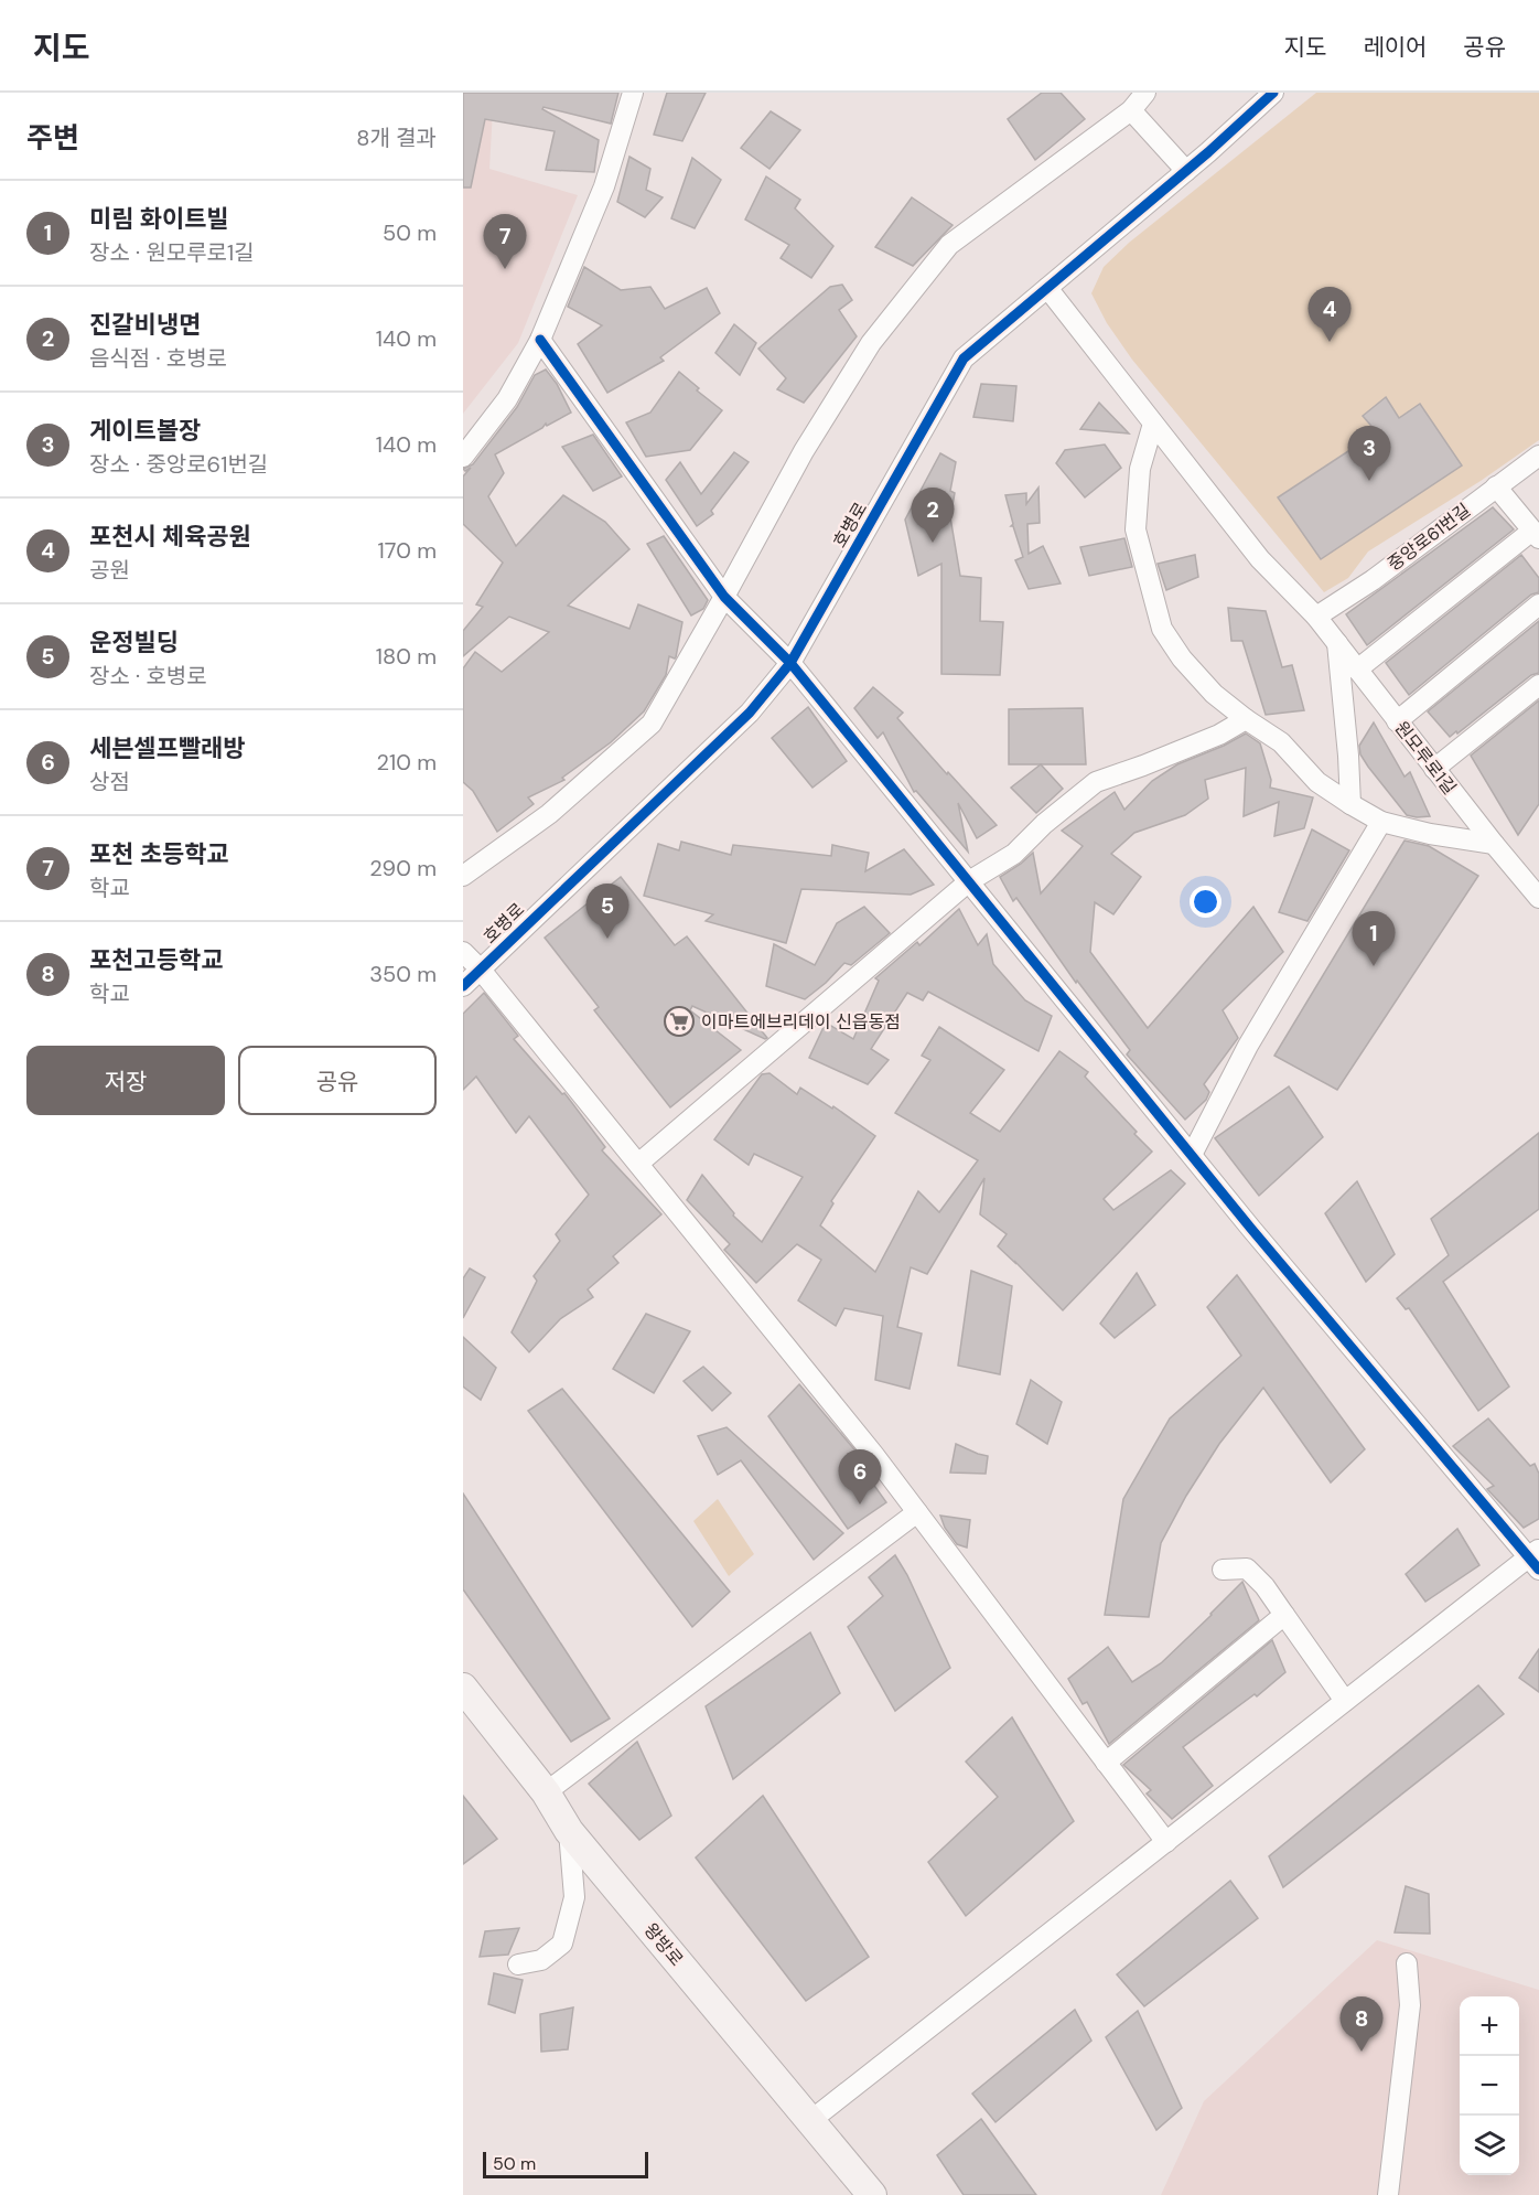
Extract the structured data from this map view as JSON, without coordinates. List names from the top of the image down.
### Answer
{
  "streets": {
    "main road": ["왕방로"],
    "street": ["호병로", "중앙로61번길", "원모루로1길"]
  },
  "crossings": [
    ["호병로", "원모루로1길"],
    ["중앙로61번길", "원모루로1길"]
  ],
  "places": {
    "supermarket": ["이마트에브리데이 신읍동점"]
  },
  "scale_bar": "50 m",
  "page": {
    "header": "지도",
    "nav": ["지도", "레이어", "공유"],
    "heading": ["주변", "8개 결과"],
    "list": [
      {
        "mark": "1",
        "name": "미림 화이트빌",
        "note": "장소 · 원모루로1길",
        "value": "50 m"
      },
      {
        "mark": "2",
        "name": "진갈비냉면",
        "note": "음식점 · 호병로",
        "value": "140 m"
      },
      {
        "mark": "3",
        "name": "게이트볼장",
        "note": "장소 · 중앙로61번길",
        "value": "140 m"
      },
      {
        "mark": "4",
        "name": "포천시 체육공원",
        "note": "공원",
        "value": "170 m"
      },
      {
        "mark": "5",
        "name": "운정빌딩",
        "note": "장소 · 호병로",
        "value": "180 m"
      },
      {
        "mark": "6",
        "name": "세븐셀프빨래방",
        "note": "상점",
        "value": "210 m"
      },
      {
        "mark": "7",
        "name": "포천 초등학교",
        "note": "학교",
        "value": "290 m"
      },
      {
        "mark": "8",
        "name": "포천고등학교",
        "note": "학교",
        "value": "350 m"
      }
    ],
    "pins": [
      "7",
      "4",
      "3",
      "2",
      "5",
      "1",
      "6",
      "8"
    ],
    "buttons": ["저장", "공유"],
    "map_buttons": ["+", "−"],
    "scale": "50 m"
  }
}
